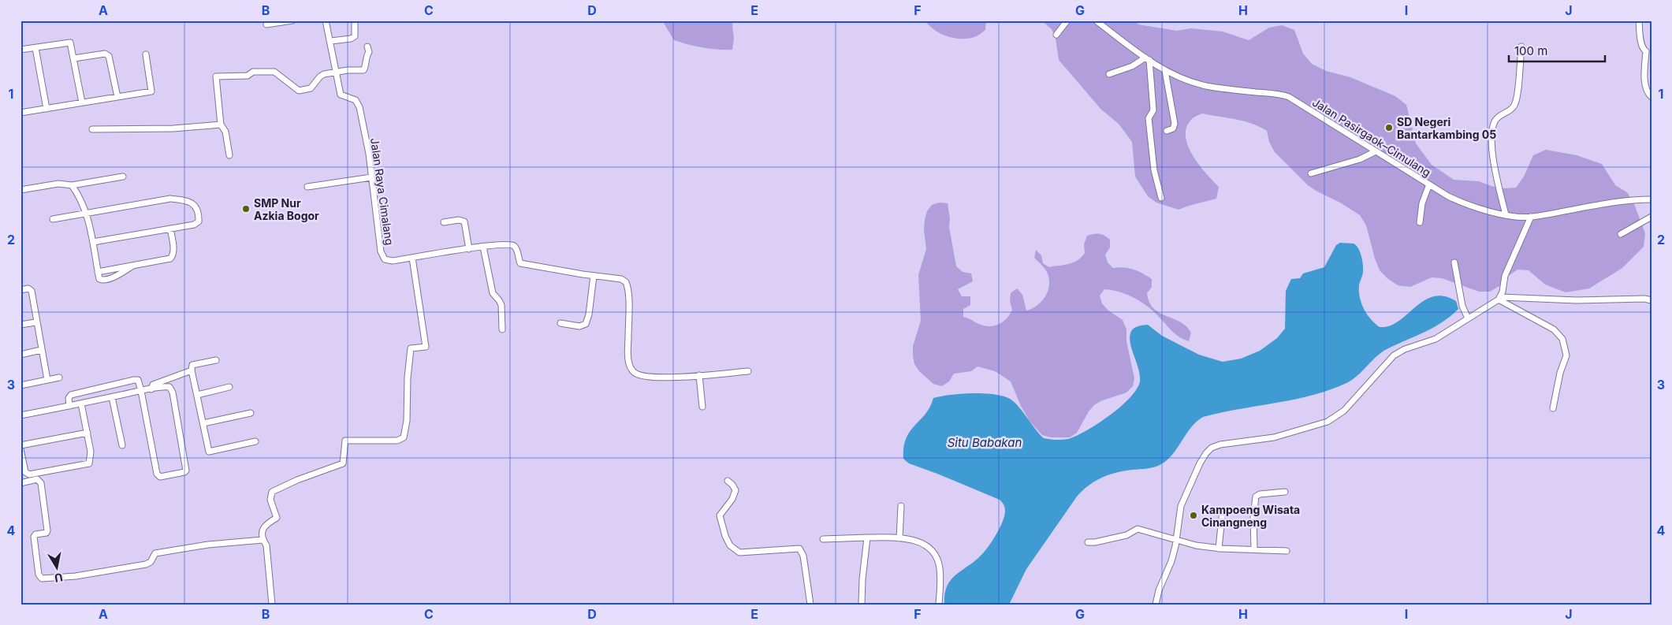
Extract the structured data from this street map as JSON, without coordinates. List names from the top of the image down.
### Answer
{
  "streets": {
    "street": ["Jalan Pasirgaok–Cimulang", "Jalan Raya Cimalang"]
  },
  "water": ["Situ Babakan"],
  "places": ["SD Negeri Bantarkambing 05", "SMP Nur Azkia Bogor", "Kampoeng Wisata Cinangneng"],
  "scale_bar": "100 m",
  "north": "bottom",
  "grid": {
    "columns": [
      "A",
      "B",
      "C",
      "D",
      "E",
      "F",
      "G",
      "H",
      "I",
      "J"
    ],
    "rows": [
      "1",
      "2",
      "3",
      "4"
    ]
  }
}
